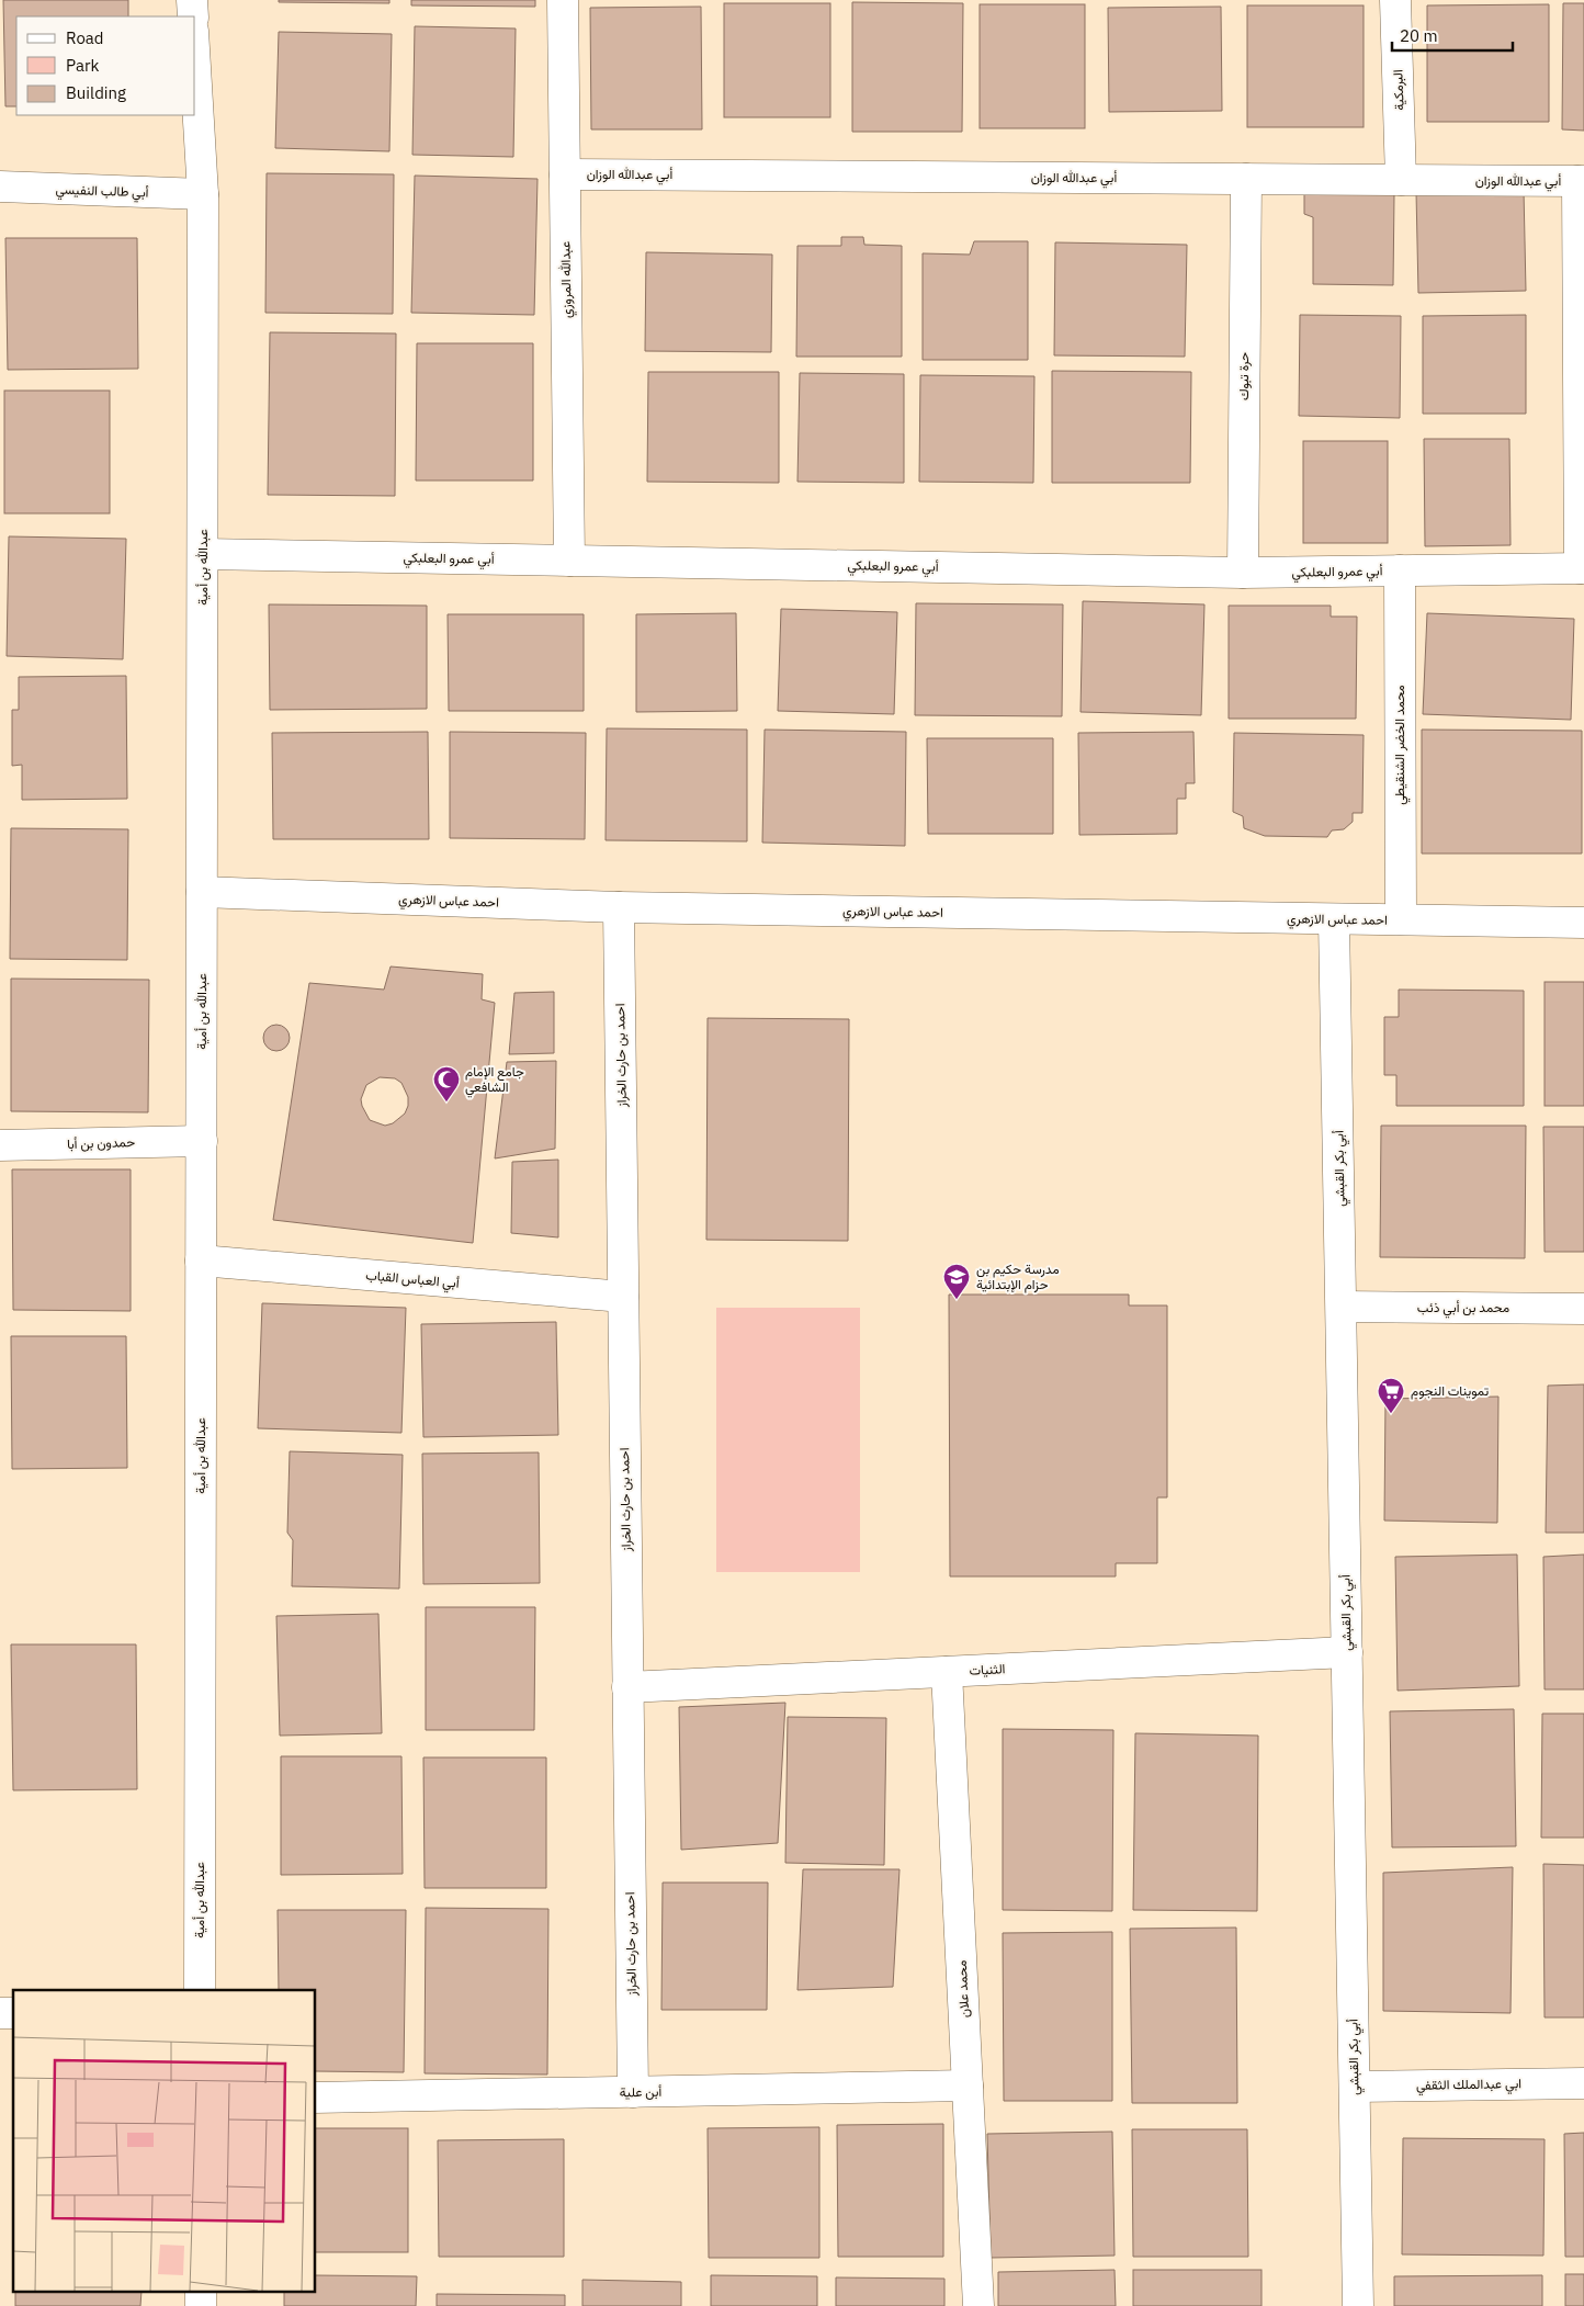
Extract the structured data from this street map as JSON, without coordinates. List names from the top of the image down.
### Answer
{
  "streets": {
    "street": [
      "البرمكية",
      "أبي عبدالله الوزان",
      "أبي طالب النفيسي",
      "عبدالله المروزي",
      "حرة تبوك",
      "أبي عمرو البعلبكي",
      "عبدالله بن أمية",
      "محمد الخضر الشنقيطي",
      "احمد عباس الازهري",
      "احمد بن حارث الخراز",
      "حمدون بن أبا",
      "أبي بكر القبشي",
      "أبي العباس القباب",
      "محمد بن أبي ذئب",
      "الثنيات",
      "محمد علان",
      "ابي عبدالملك الثقفي",
      "أبن علية"
    ]
  },
  "crossings": [
    ["البرمكية", "أبي عبدالله الوزان"],
    ["أبي عبدالله الوزان", "عبدالله المروزي"],
    ["أبي عبدالله الوزان", "حرة تبوك"],
    ["أبي طالب النفيسي", "عبدالله بن أمية"],
    ["عبدالله المروزي", "أبي عمرو البعلبكي"],
    ["حرة تبوك", "أبي عمرو البعلبكي"],
    ["أبي عمرو البعلبكي", "عبدالله بن أمية"],
    ["أبي عمرو البعلبكي", "محمد الخضر الشنقيطي"],
    ["عبدالله بن أمية", "احمد عباس الازهري"],
    ["عبدالله بن أمية", "حمدون بن أبا"],
    ["عبدالله بن أمية", "أبي العباس القباب"],
    ["محمد الخضر الشنقيطي", "احمد عباس الازهري"],
    ["احمد عباس الازهري", "احمد بن حارث الخراز"],
    ["احمد عباس الازهري", "أبي بكر القبشي"],
    ["احمد بن حارث الخراز", "أبي العباس القباب"],
    ["احمد بن حارث الخراز", "الثنيات"],
    ["احمد بن حارث الخراز", "أبن علية"],
    ["أبي بكر القبشي", "محمد بن أبي ذئب"],
    ["أبي بكر القبشي", "الثنيات"],
    ["أبي بكر القبشي", "ابي عبدالملك الثقفي"],
    ["الثنيات", "محمد علان"],
    ["محمد علان", "أبن علية"]
  ],
  "places": {
    "mosque": ["جامع الإمام الشافعي"],
    "school or university": ["مدرسة حكيم بن حزام الإبتدائية"],
    "supermarket": ["تموينات النجوم"]
  },
  "legend": ["Road", "Park", "Building"],
  "scale_bar": "20 m"
}
